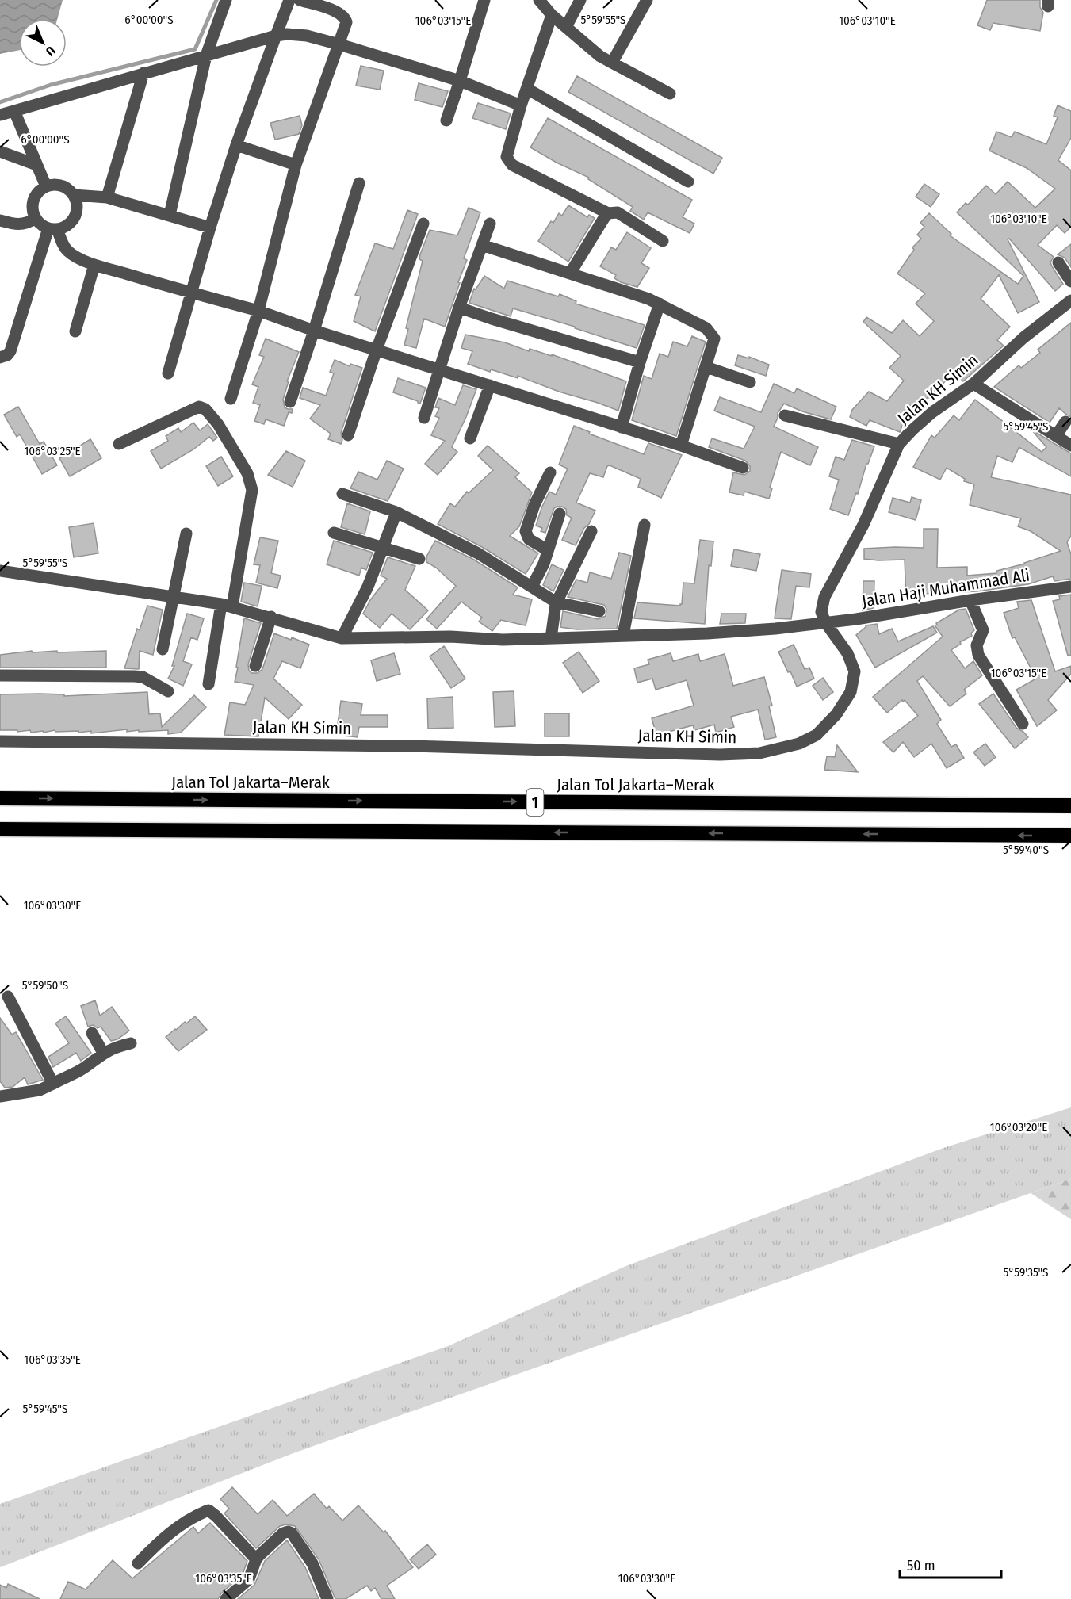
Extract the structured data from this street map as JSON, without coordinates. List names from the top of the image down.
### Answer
{
  "streets": {
    "highway": ["Jalan Tol Jakarta–Merak", "1"],
    "street": ["Jalan KH Simin", "Jalan Haji Muhammad Ali"]
  },
  "crossings": [
    ["Jalan KH Simin", "Jalan Haji Muhammad Ali"]
  ],
  "scale_bar": "50 m",
  "north": "bottom right",
  "coordinates": [
    "6°00'00\"S",
    "5°59'55\"S",
    "106°03'15\"E",
    "106°03'10\"E",
    "5°59'45\"S",
    "106°03'25\"E",
    "5°59'40\"S",
    "106°03'30\"E",
    "5°59'50\"S",
    "106°03'20\"E",
    "5°59'35\"S",
    "106°03'35\"E"
  ]
}
